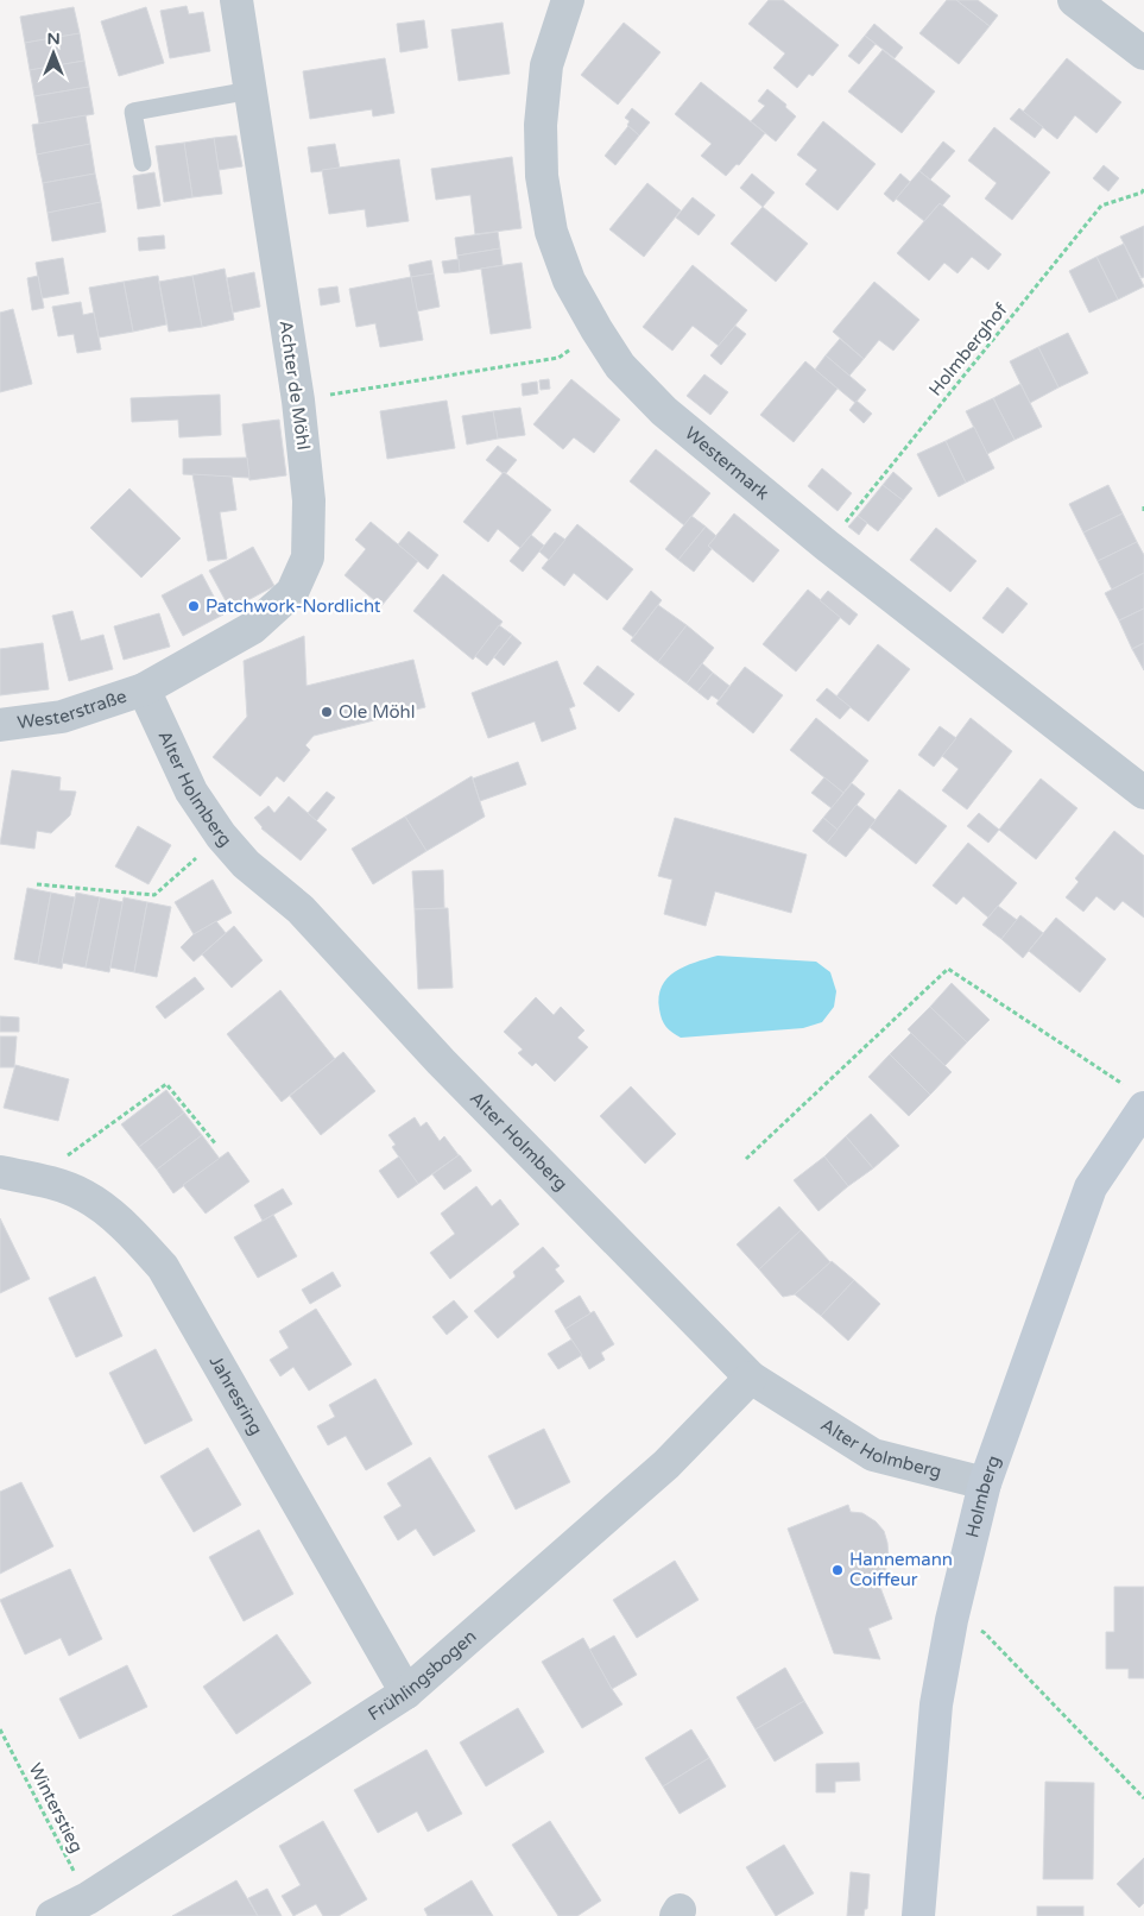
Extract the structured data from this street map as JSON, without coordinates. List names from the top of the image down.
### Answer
{
  "streets": {
    "street": [
      "Achter de Möhl",
      "Westermark",
      "Westerstraße",
      "Alter Holmberg",
      "Jahresring",
      "Holmberg",
      "Frühlingsbogen"
    ],
    "path": ["Holmberghof", "Winterstieg"]
  },
  "crossings": [
    ["Holmberghof", "Westermark"],
    ["Achter de Möhl", "Westerstraße"],
    ["Achter de Möhl", "Alter Holmberg"],
    ["Westerstraße", "Alter Holmberg"],
    ["Alter Holmberg", "Holmberg"],
    ["Alter Holmberg", "Frühlingsbogen"],
    ["Jahresring", "Frühlingsbogen"],
    ["Frühlingsbogen", "Winterstieg"]
  ],
  "places": ["Patchwork-Nordlicht", "Ole Möhl", "Hannemann Coiffeur"],
  "north": "top"
}
